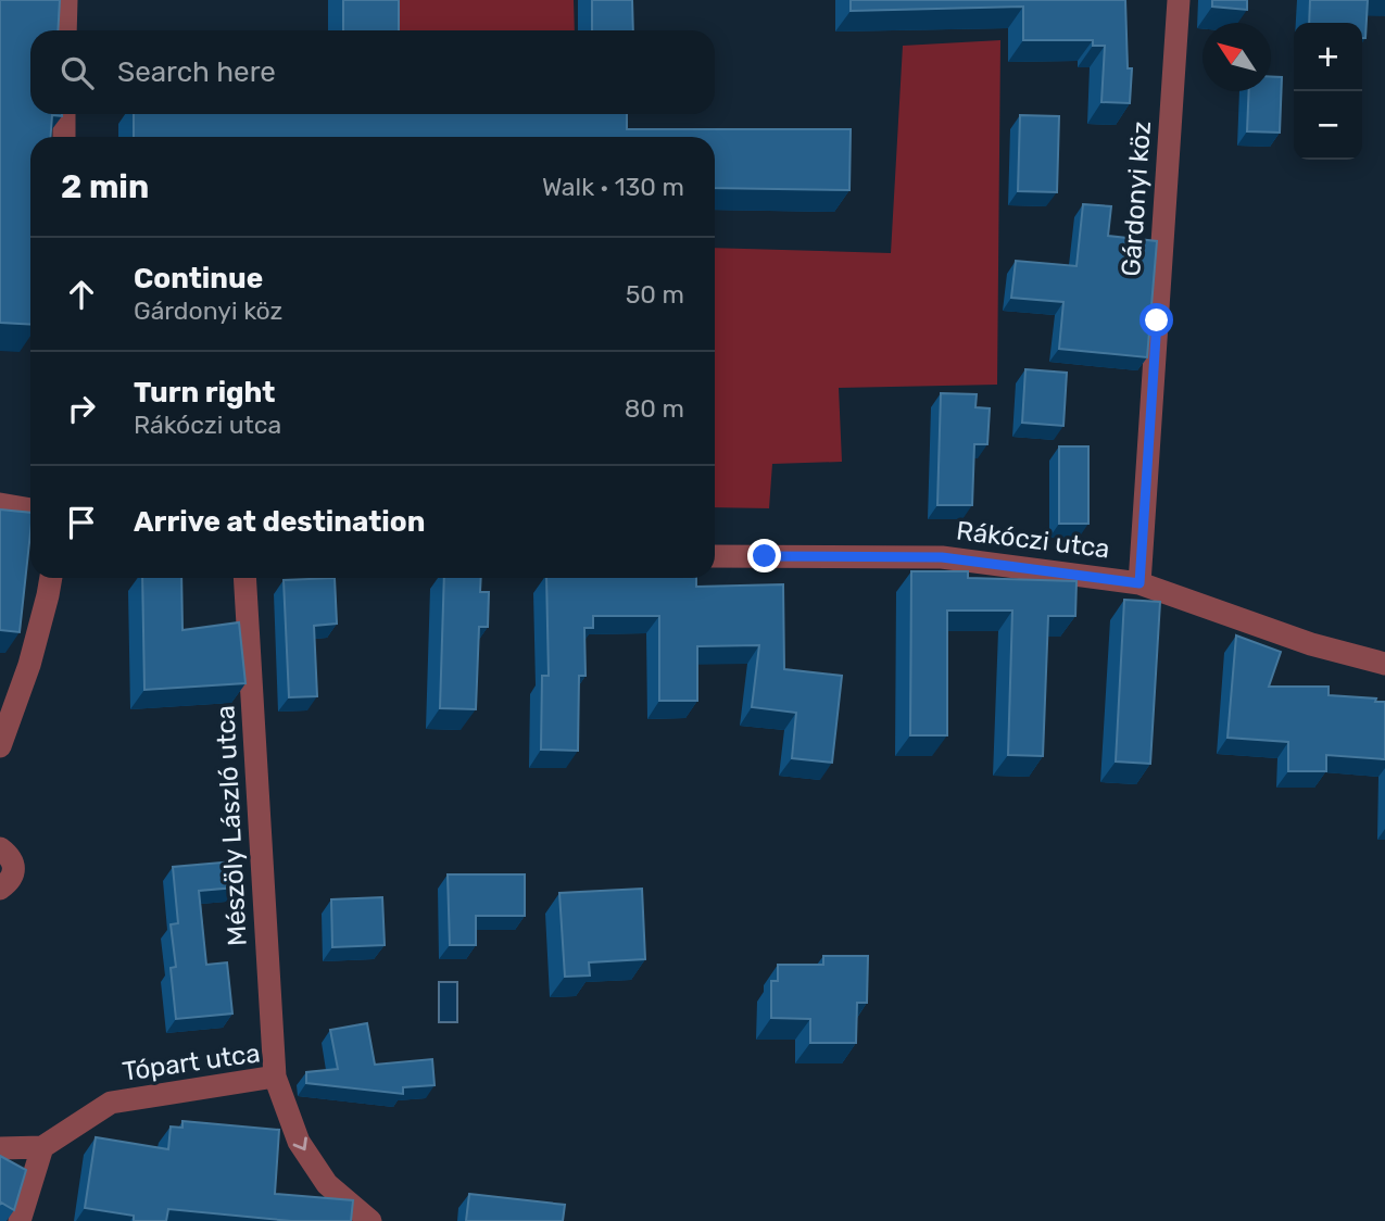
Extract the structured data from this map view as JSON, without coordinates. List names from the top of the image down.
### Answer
{
  "streets": {
    "street": [
      "Gárdonyi köz",
      "Rákóczi utca",
      "Mészöly László utca",
      "Tópart utca"
    ]
  },
  "crossings": [
    ["Gárdonyi köz", "Rákóczi utca"],
    ["Mészöly László utca", "Tópart utca"]
  ],
  "one_way": ["Tópart utca"],
  "north": "top left",
  "page": {
    "map_buttons": ["+", "−"],
    "search": "Search here",
    "heading": ["2 min", "Walk · 130 m"],
    "list": [
      ["Continue", "Gárdonyi köz", "50 m"],
      ["Turn right", "Rákóczi utca", "80 m"],
      "Arrive at destination"
    ]
  }
}
